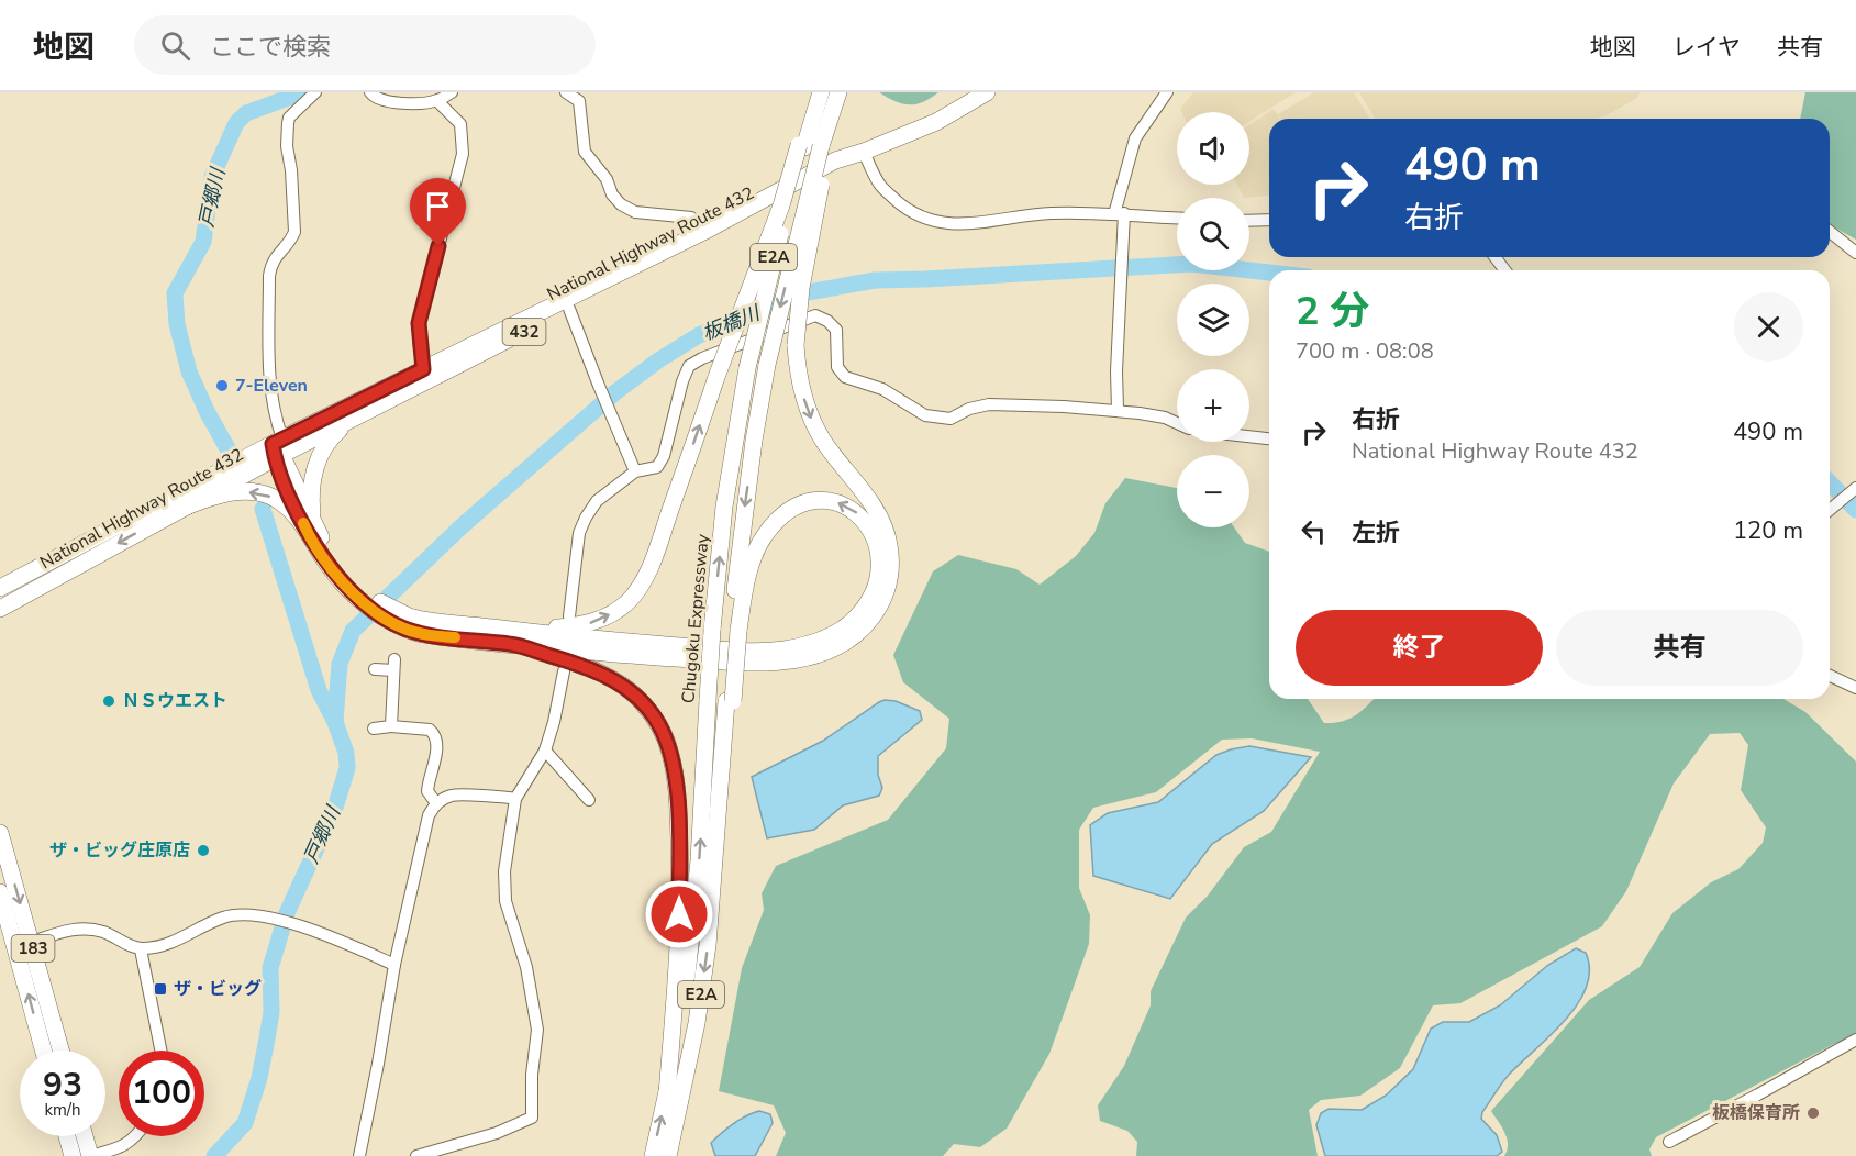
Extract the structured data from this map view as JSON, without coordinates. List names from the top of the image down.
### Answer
{
  "streets": {
    "highway": [
      "National Highway Route 432",
      "E2A",
      "432",
      "Chugoku Expressway",
      "183"
    ]
  },
  "water": ["戸郷川", "板橋川"],
  "places": {
    "other": [
      "7-Eleven",
      "ＮＳウエスト",
      "ザ・ビッグ庄原店",
      "板橋保育所"
    ],
    "transit": ["ザ・ビッグ"]
  },
  "page": {
    "header": "地図",
    "search": "ここで検索",
    "nav": ["地図", "レイヤ", "共有"],
    "map_buttons": ["+", "−"],
    "turn": ["490 m", "右折"],
    "heading": ["2 分", "700 m · 08:08"],
    "list": [
      {
        "name": "右折",
        "note": "National Highway Route 432",
        "value": "490 m"
      },
      {
        "name": "左折",
        "value": "120 m"
      }
    ],
    "buttons": ["終了", "共有"],
    "speed": "93 km/h",
    "limit": "100"
  }
}
